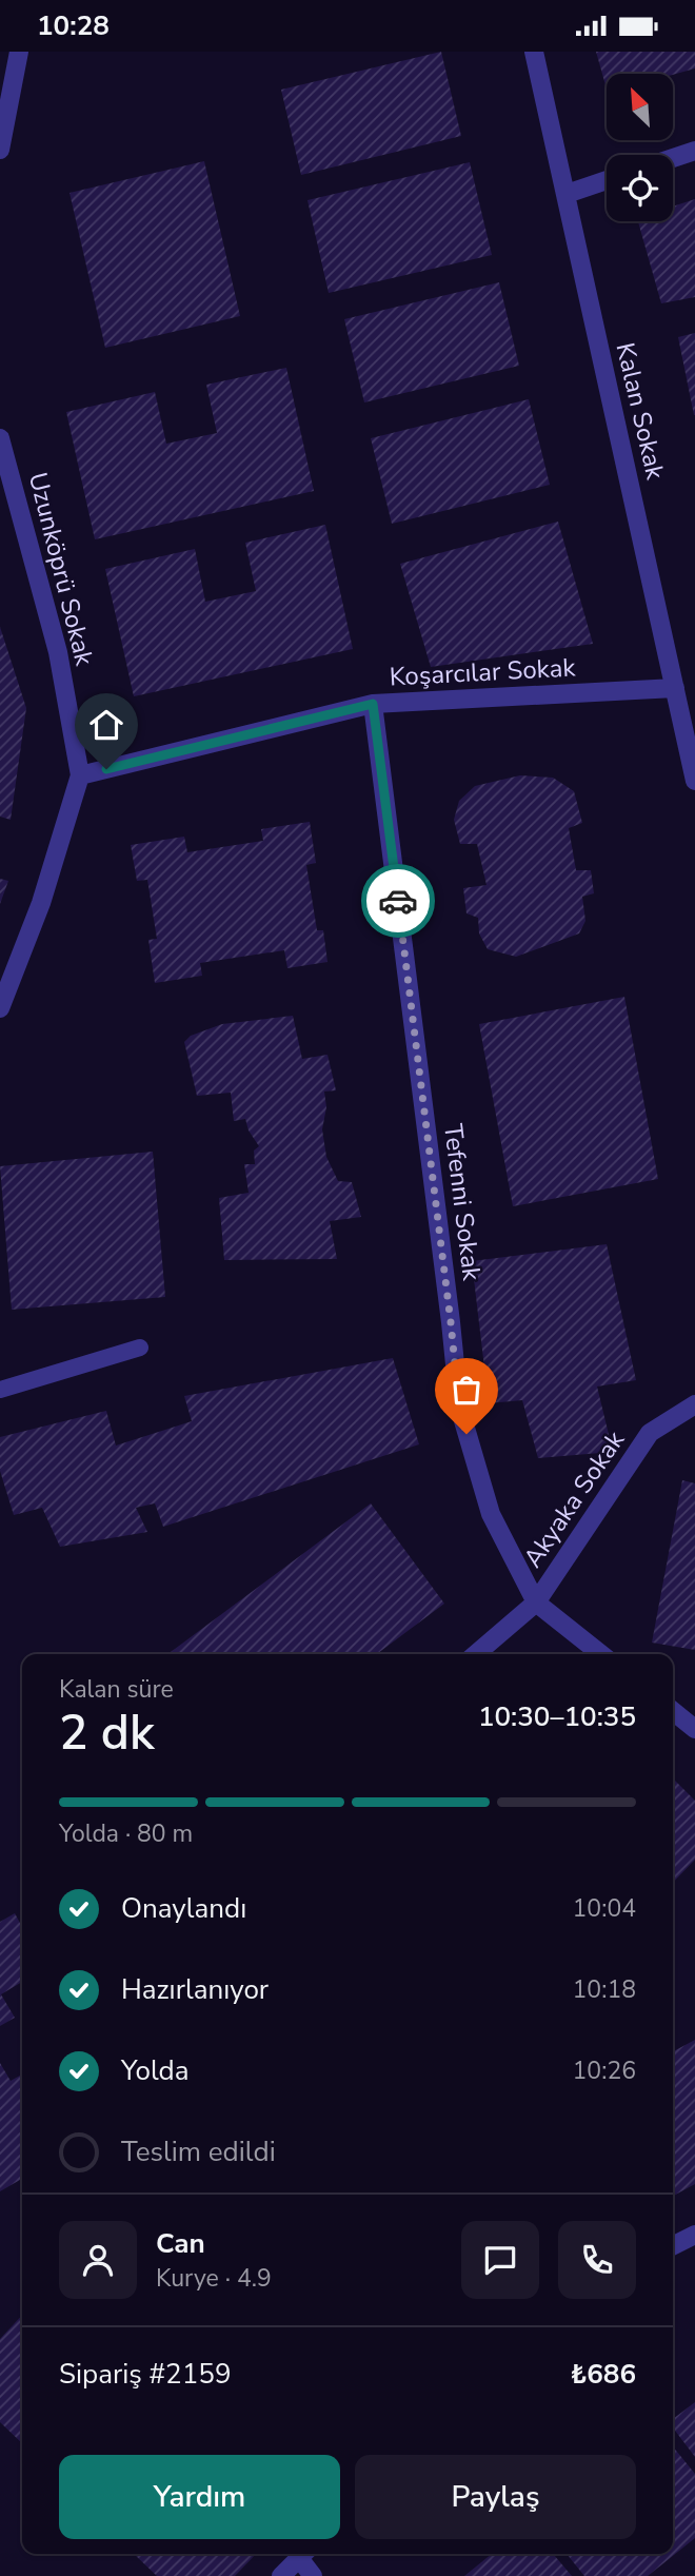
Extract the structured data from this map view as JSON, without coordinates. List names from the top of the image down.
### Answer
{
  "streets": {
    "street": [
      "Kalan Sokak",
      "Uzunköprü Sokak",
      "Koşarcılar Sokak",
      "Tefenni Sokak",
      "Akyaka Sokak"
    ]
  },
  "crossings": [
    ["Kalan Sokak", "Koşarcılar Sokak"],
    ["Uzunköprü Sokak", "Koşarcılar Sokak"],
    ["Koşarcılar Sokak", "Tefenni Sokak"],
    ["Tefenni Sokak", "Akyaka Sokak"]
  ],
  "north": "top left",
  "page": {
    "status": "10:28",
    "heading": ["2 dk", "Kalan süre", "10:30–10:35"],
    "panel": [
      "Can",
      "Kurye · 4.9",
      "Sipariş #2159",
      "₺686"
    ],
    "bar": "Yolda · 80 m",
    "list": [
      ["Onaylandı", "10:04"],
      ["Hazırlanıyor", "10:18"],
      ["Yolda", "10:26"],
      "Teslim edildi"
    ],
    "buttons": ["Yardım", "Paylaş"]
  }
}
